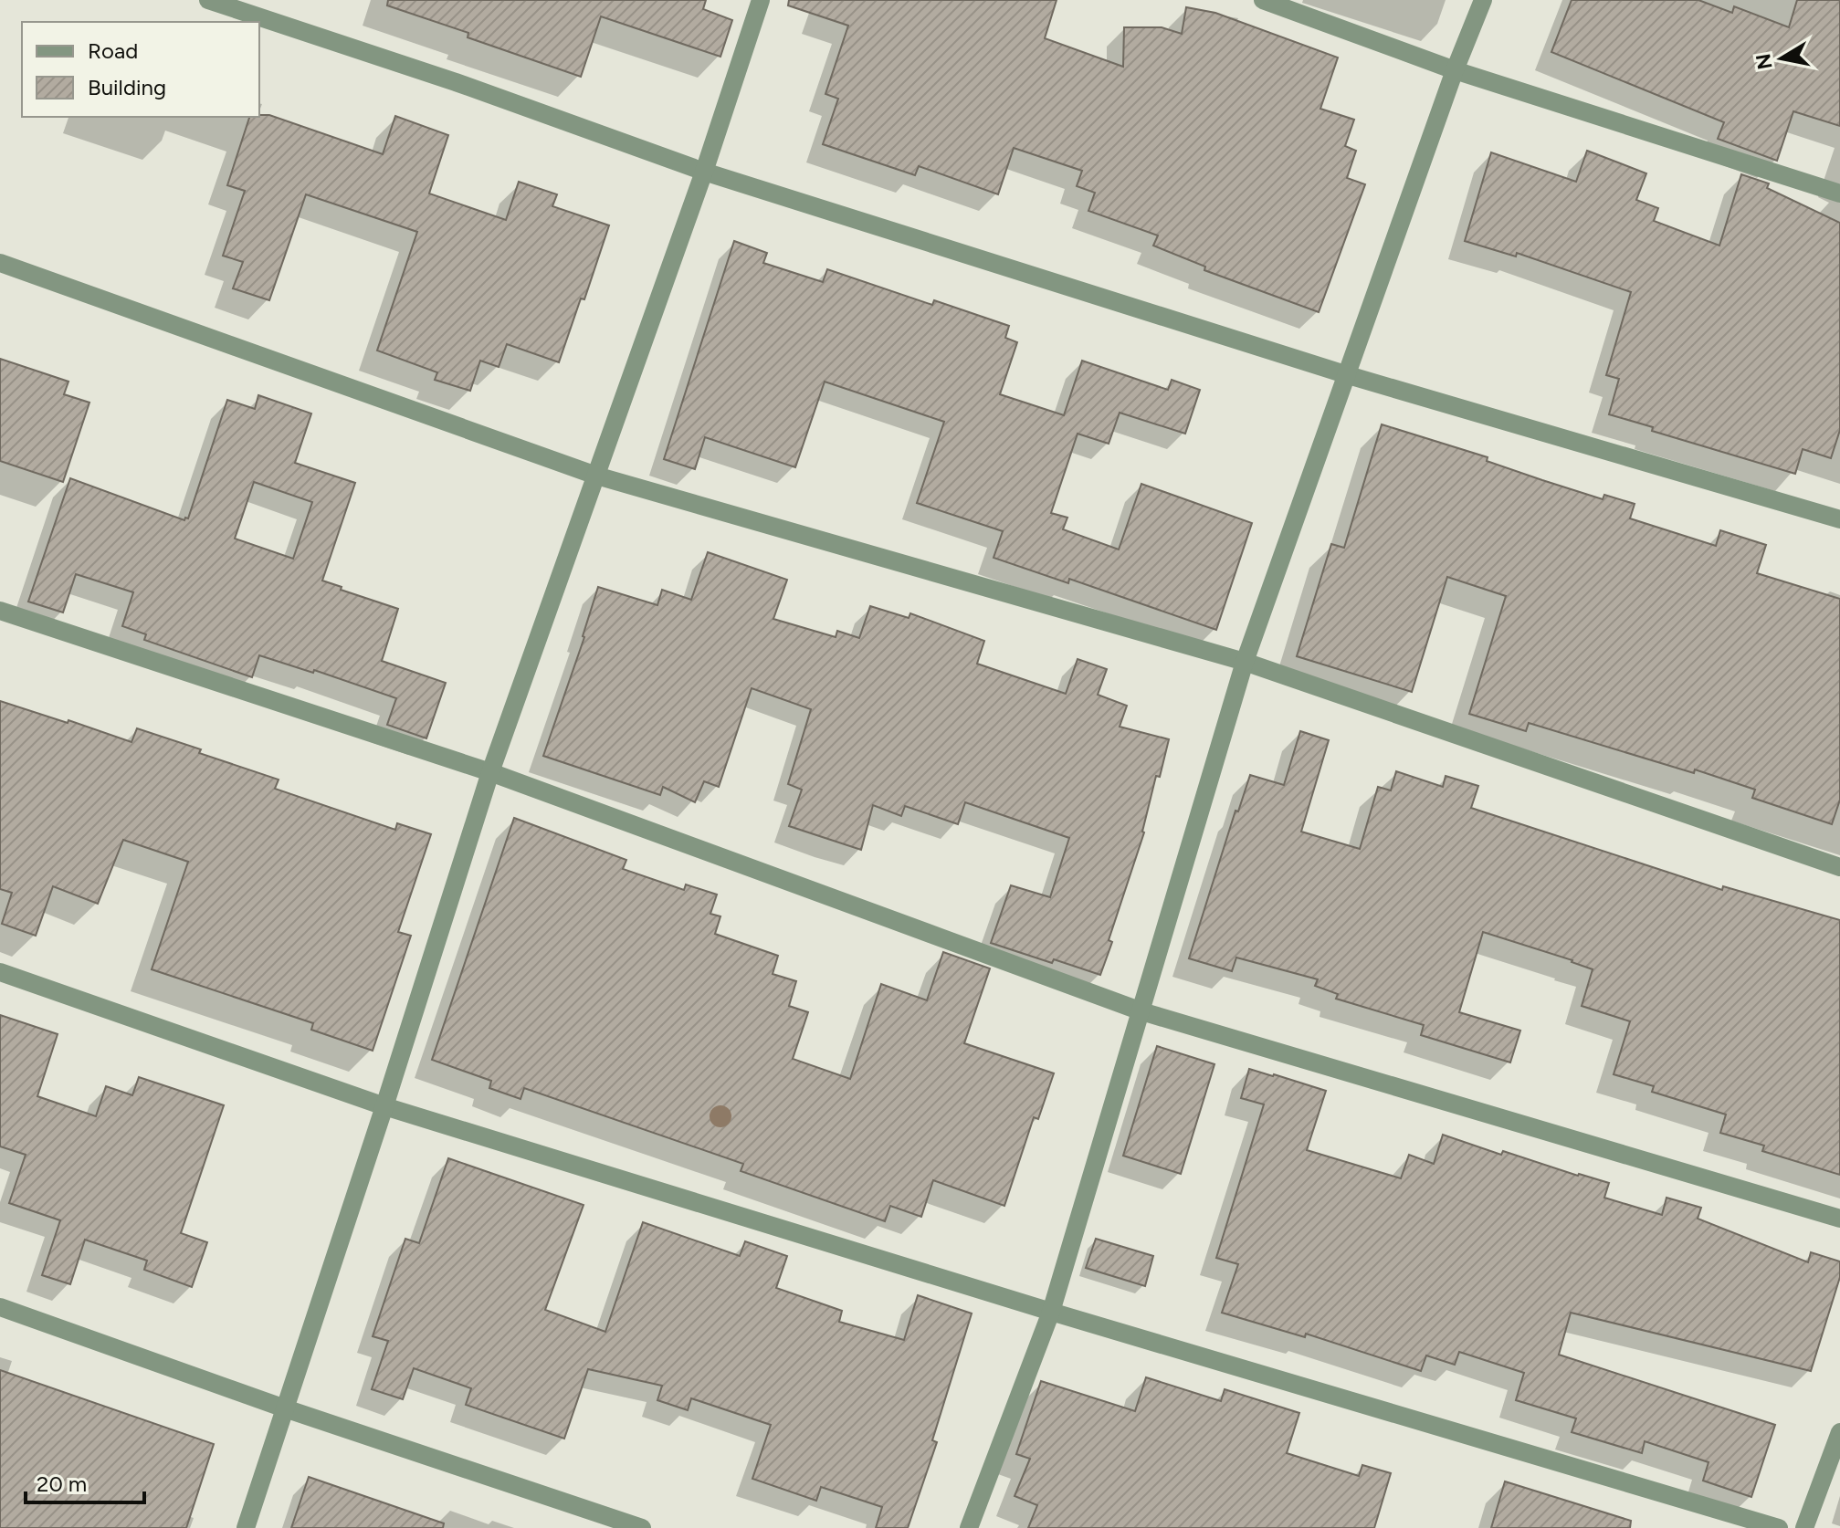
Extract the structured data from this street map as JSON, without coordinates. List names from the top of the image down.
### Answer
{
  "legend": ["Road", "Building"],
  "scale_bar": "20 m",
  "north": "left"
}
